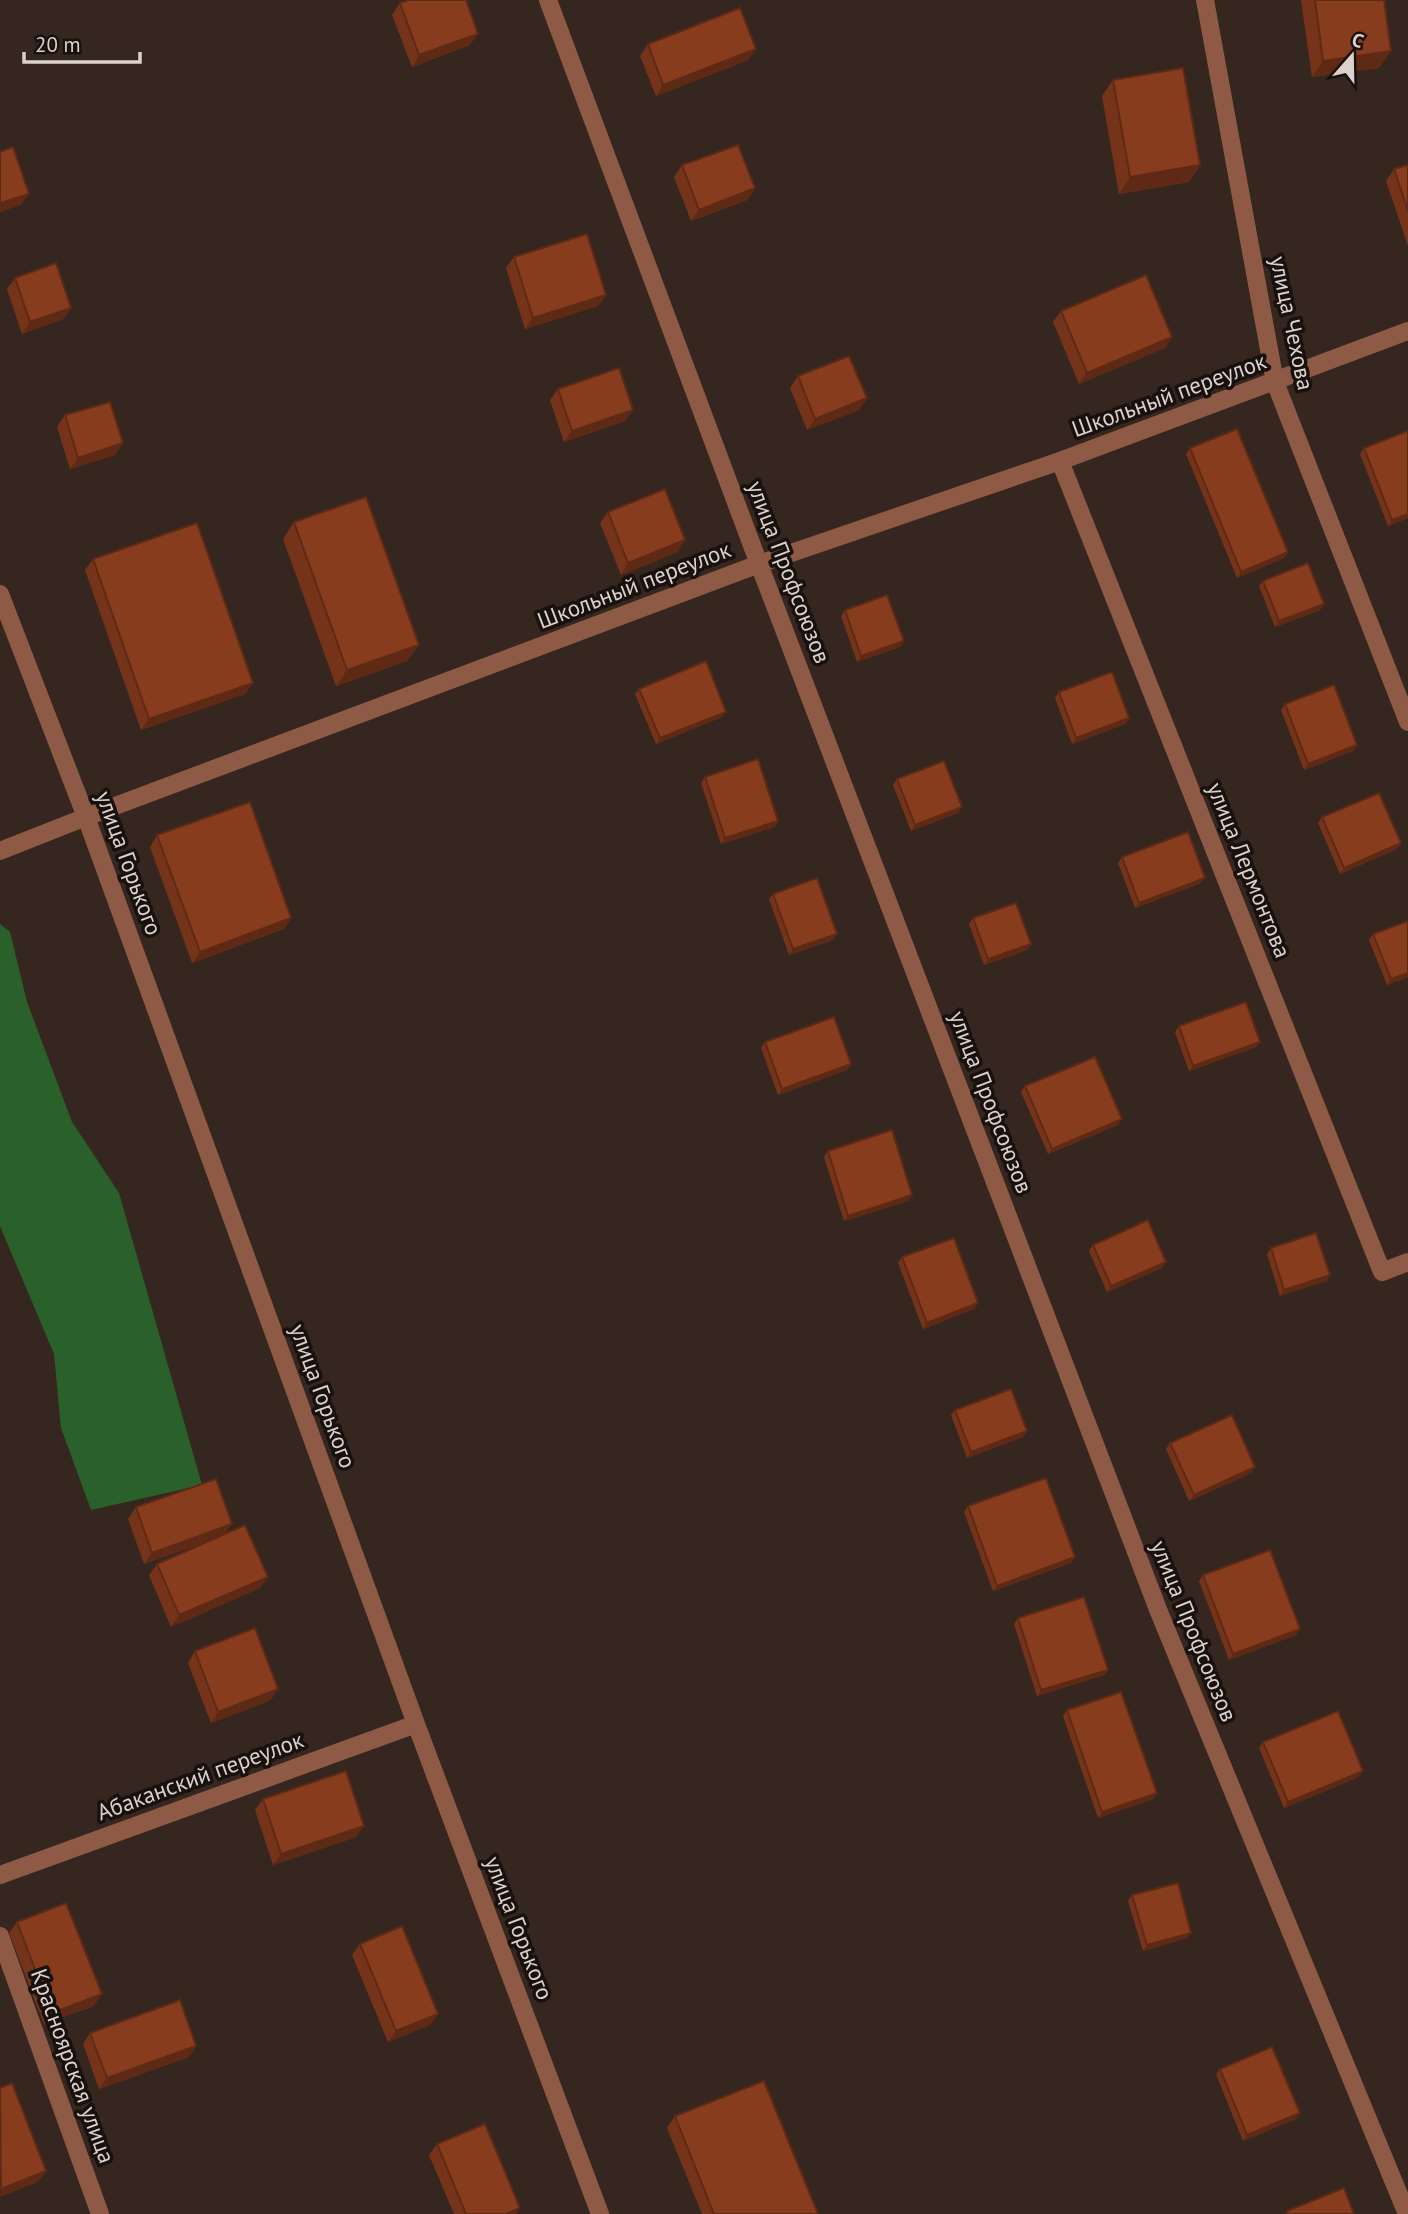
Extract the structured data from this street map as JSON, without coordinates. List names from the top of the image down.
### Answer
{
  "streets": {
    "street": [
      "улица Чехова",
      "Школьный переулок",
      "улица Профсоюзов",
      "улица Горького",
      "улица Лермонтова",
      "Абаканский переулок",
      "Красноярская улица"
    ]
  },
  "crossings": [
    ["улица Чехова", "Школьный переулок"],
    ["Школьный переулок", "улица Профсоюзов"],
    ["Школьный переулок", "улица Горького"],
    ["Школьный переулок", "улица Лермонтова"],
    ["улица Горького", "Абаканский переулок"]
  ],
  "scale_bar": "20 m",
  "north": "top"
}
